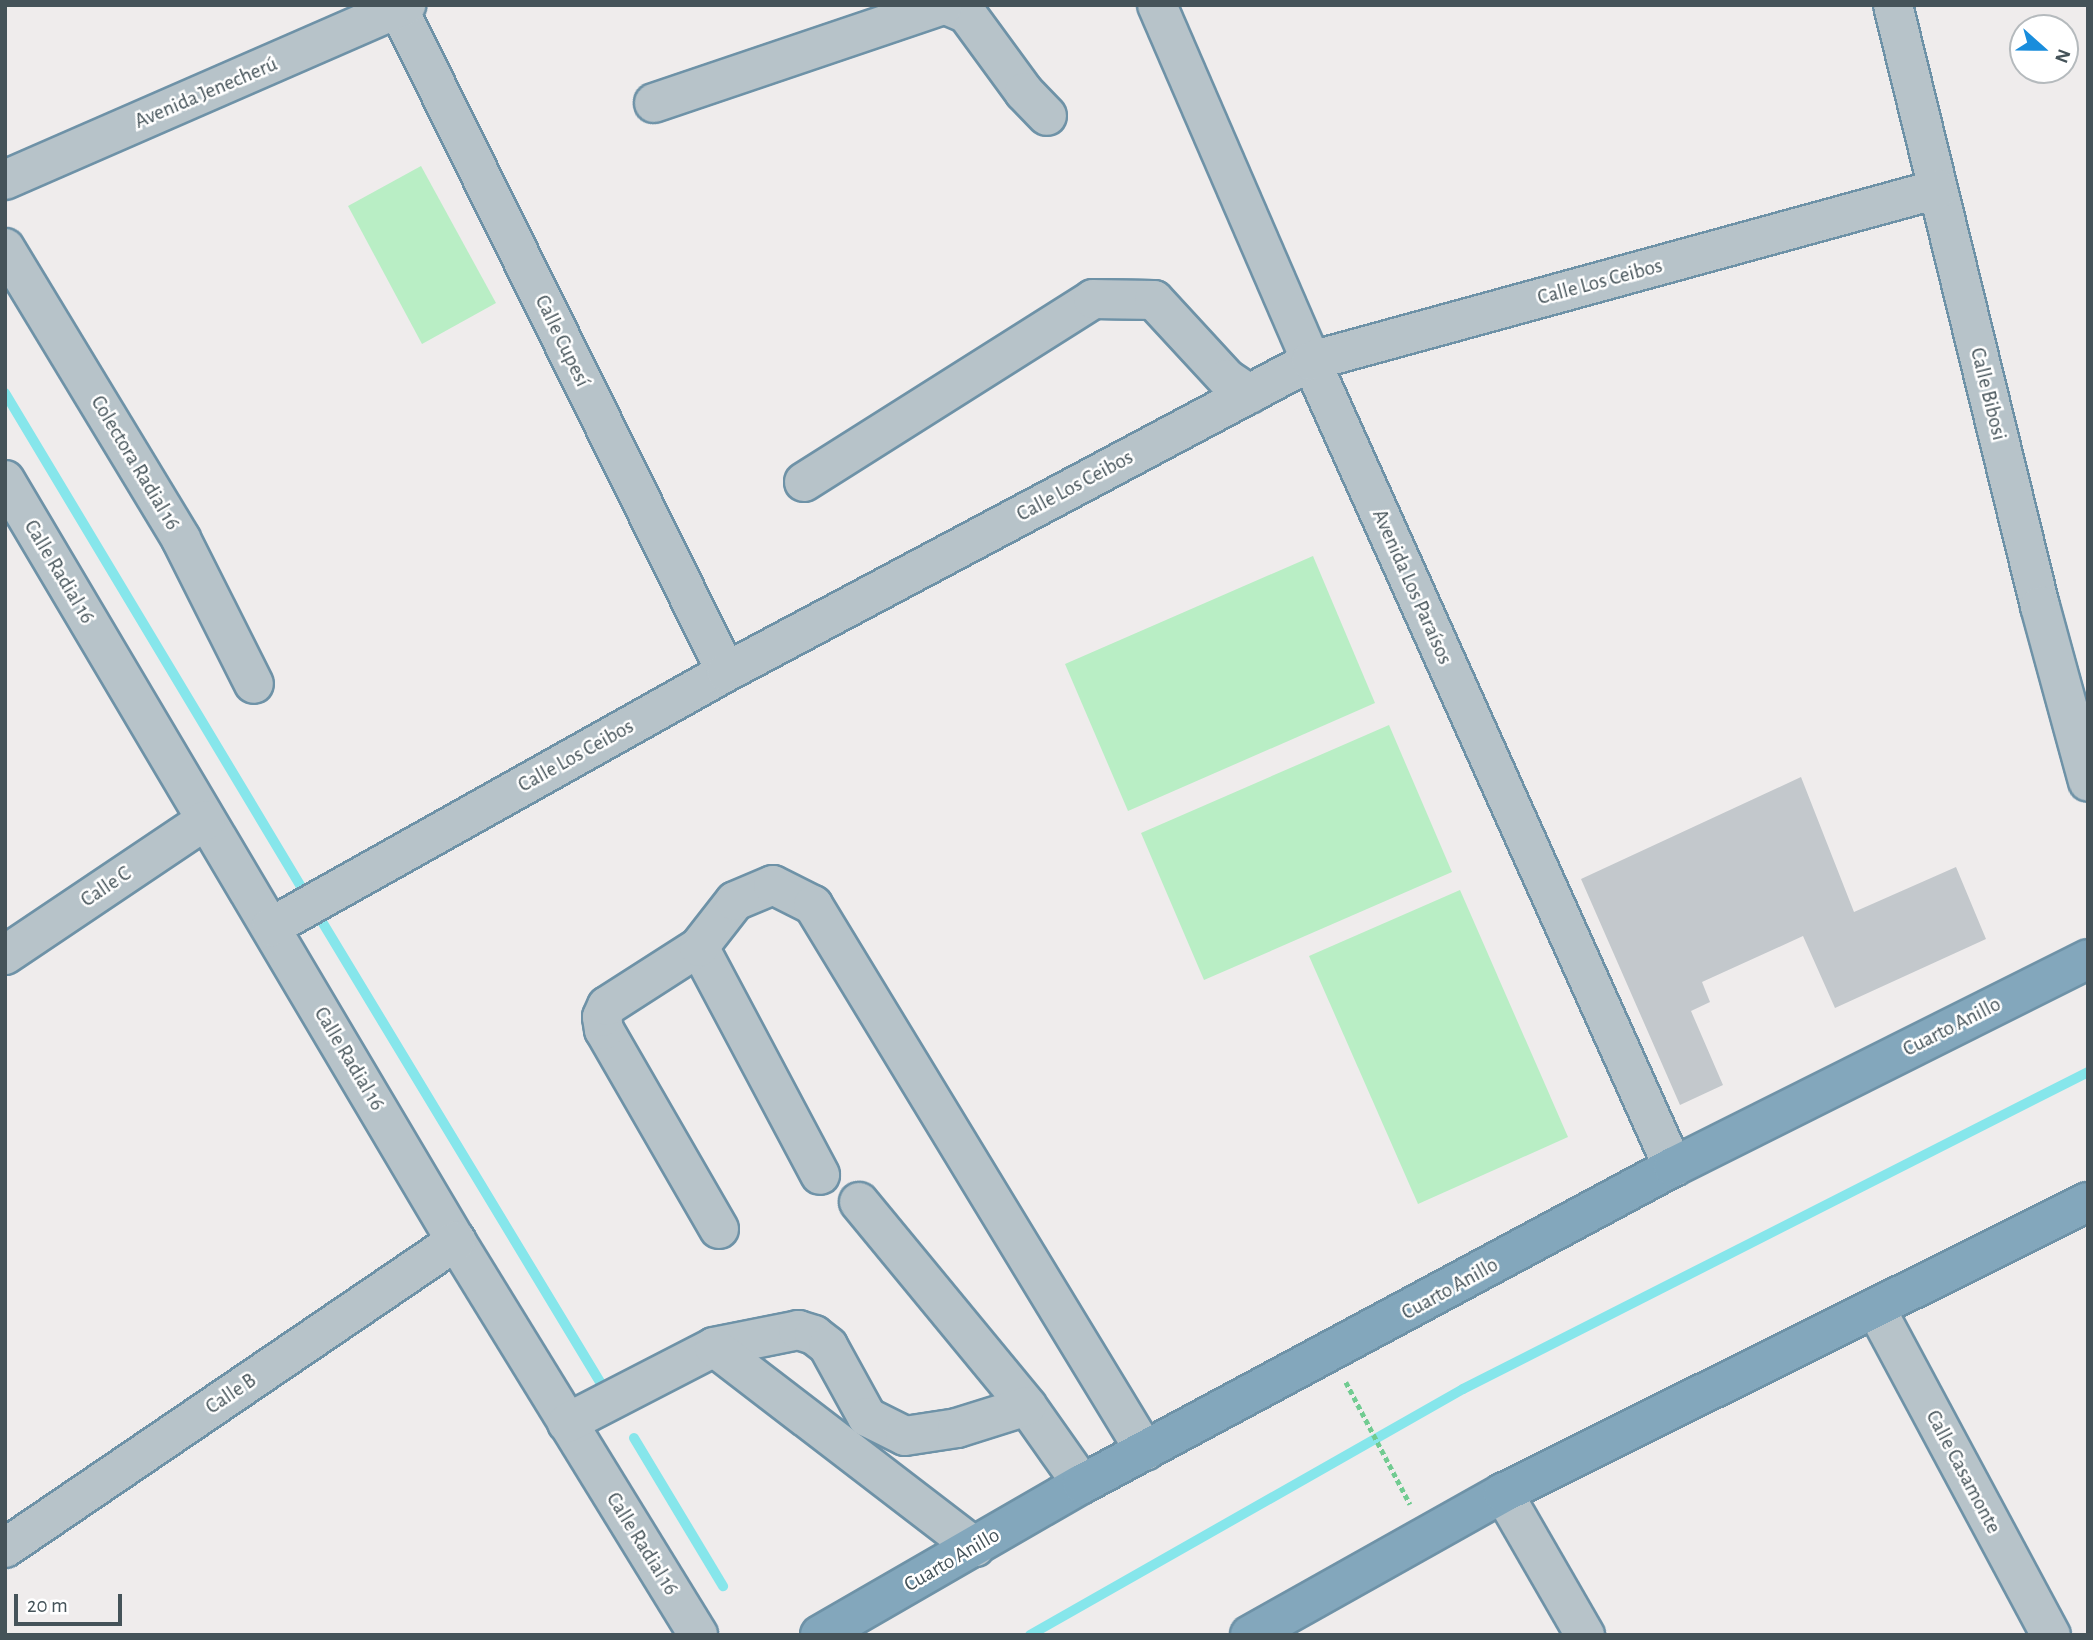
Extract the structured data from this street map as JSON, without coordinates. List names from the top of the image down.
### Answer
{
  "streets": {
    "highway": ["Cuarto Anillo"],
    "street": [
      "Avenida Jenecherú",
      "Calle Los Ceibos",
      "Calle Cupesí",
      "Calle Bibosi",
      "Colectora Radial 16",
      "Calle Radial 16",
      "Avenida Los Paraísos",
      "Calle C",
      "Calle B",
      "Calle Casamonte"
    ]
  },
  "crossings": [
    ["Avenida Jenecherú", "Calle Cupesí"],
    ["Calle Los Ceibos", "Calle Cupesí"],
    ["Calle Los Ceibos", "Calle Bibosi"],
    ["Calle Los Ceibos", "Calle Radial 16"],
    ["Calle Los Ceibos", "Avenida Los Paraísos"],
    ["Calle Radial 16", "Calle C"],
    ["Calle Radial 16", "Calle B"],
    ["Avenida Los Paraísos", "Cuarto Anillo"]
  ],
  "scale_bar": "20 m",
  "north": "right"
}
